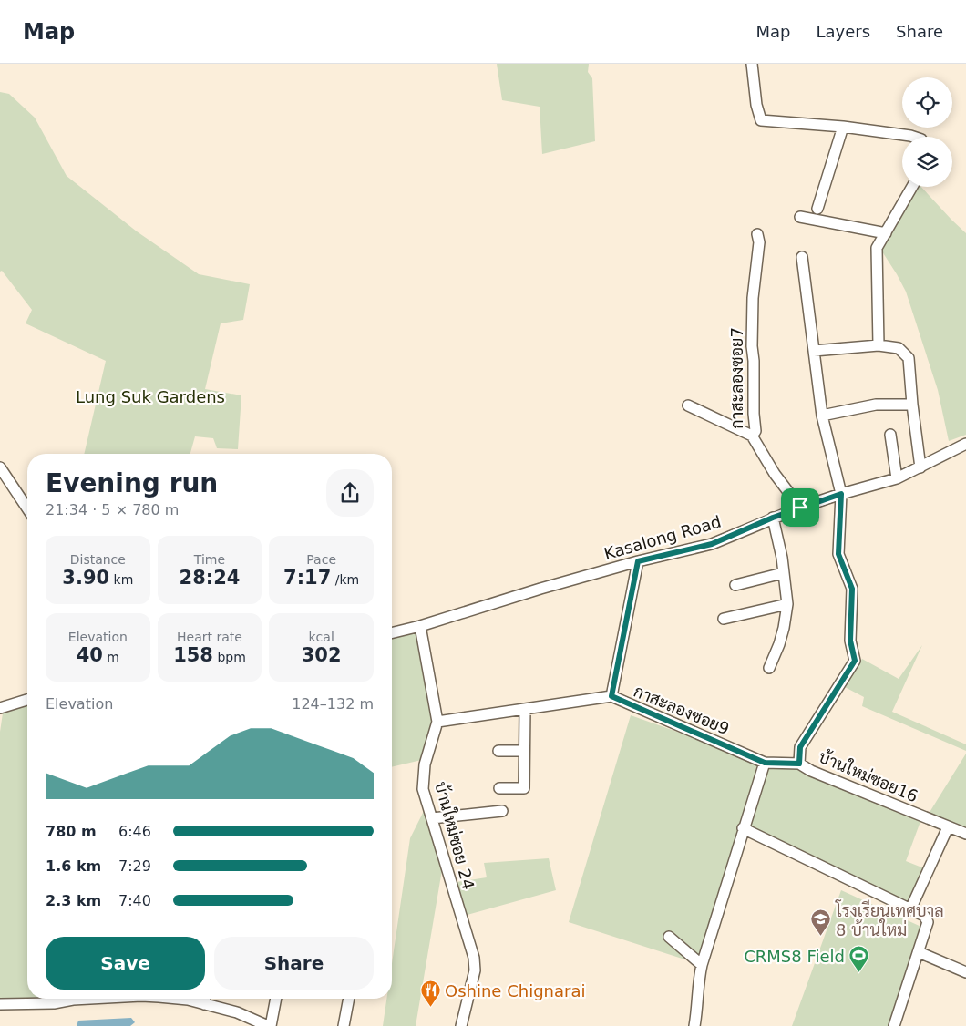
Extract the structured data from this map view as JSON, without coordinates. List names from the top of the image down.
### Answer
{
  "streets": {
    "street": [
      "กาสะลองซอย7",
      "Kasalong Road",
      "กาสะลองซอย9",
      "บ้านใหม่ซอย16",
      "บ้านใหม่ซอย 24"
    ]
  },
  "crossings": [
    ["กาสะลองซอย7", "Kasalong Road"],
    ["Kasalong Road", "กาสะลองซอย9"],
    ["Kasalong Road", "บ้านใหม่ซอย16"],
    ["Kasalong Road", "บ้านใหม่ซอย 24"]
  ],
  "parks": ["Lung Suk Gardens"],
  "places": {
    "school or university": ["โรงเรียนเทศบาล 8 บ้านใหม่"],
    "sports": ["CRMS8 Field"],
    "restaurant": ["Oshine Chignarai"]
  },
  "page": {
    "header": "Map",
    "nav": ["Map", "Layers", "Share"],
    "heading": ["Evening run", "21:34 · 5 × 780 m"],
    "stats": [
      ["Distance", "3.90 km"],
      ["Time", "28:24"],
      ["Pace", "7:17 /km"],
      ["Elevation", "40 m"],
      ["Heart rate", "158 bpm"],
      ["kcal", "302"]
    ],
    "chart": ["Elevation", "124–132 m"],
    "list": [
      {
        "name": "780 m",
        "note": "6:46"
      },
      {
        "name": "1.6 km",
        "note": "7:29"
      },
      {
        "name": "2.3 km",
        "note": "7:40"
      }
    ],
    "buttons": ["Save", "Share"]
  }
}
